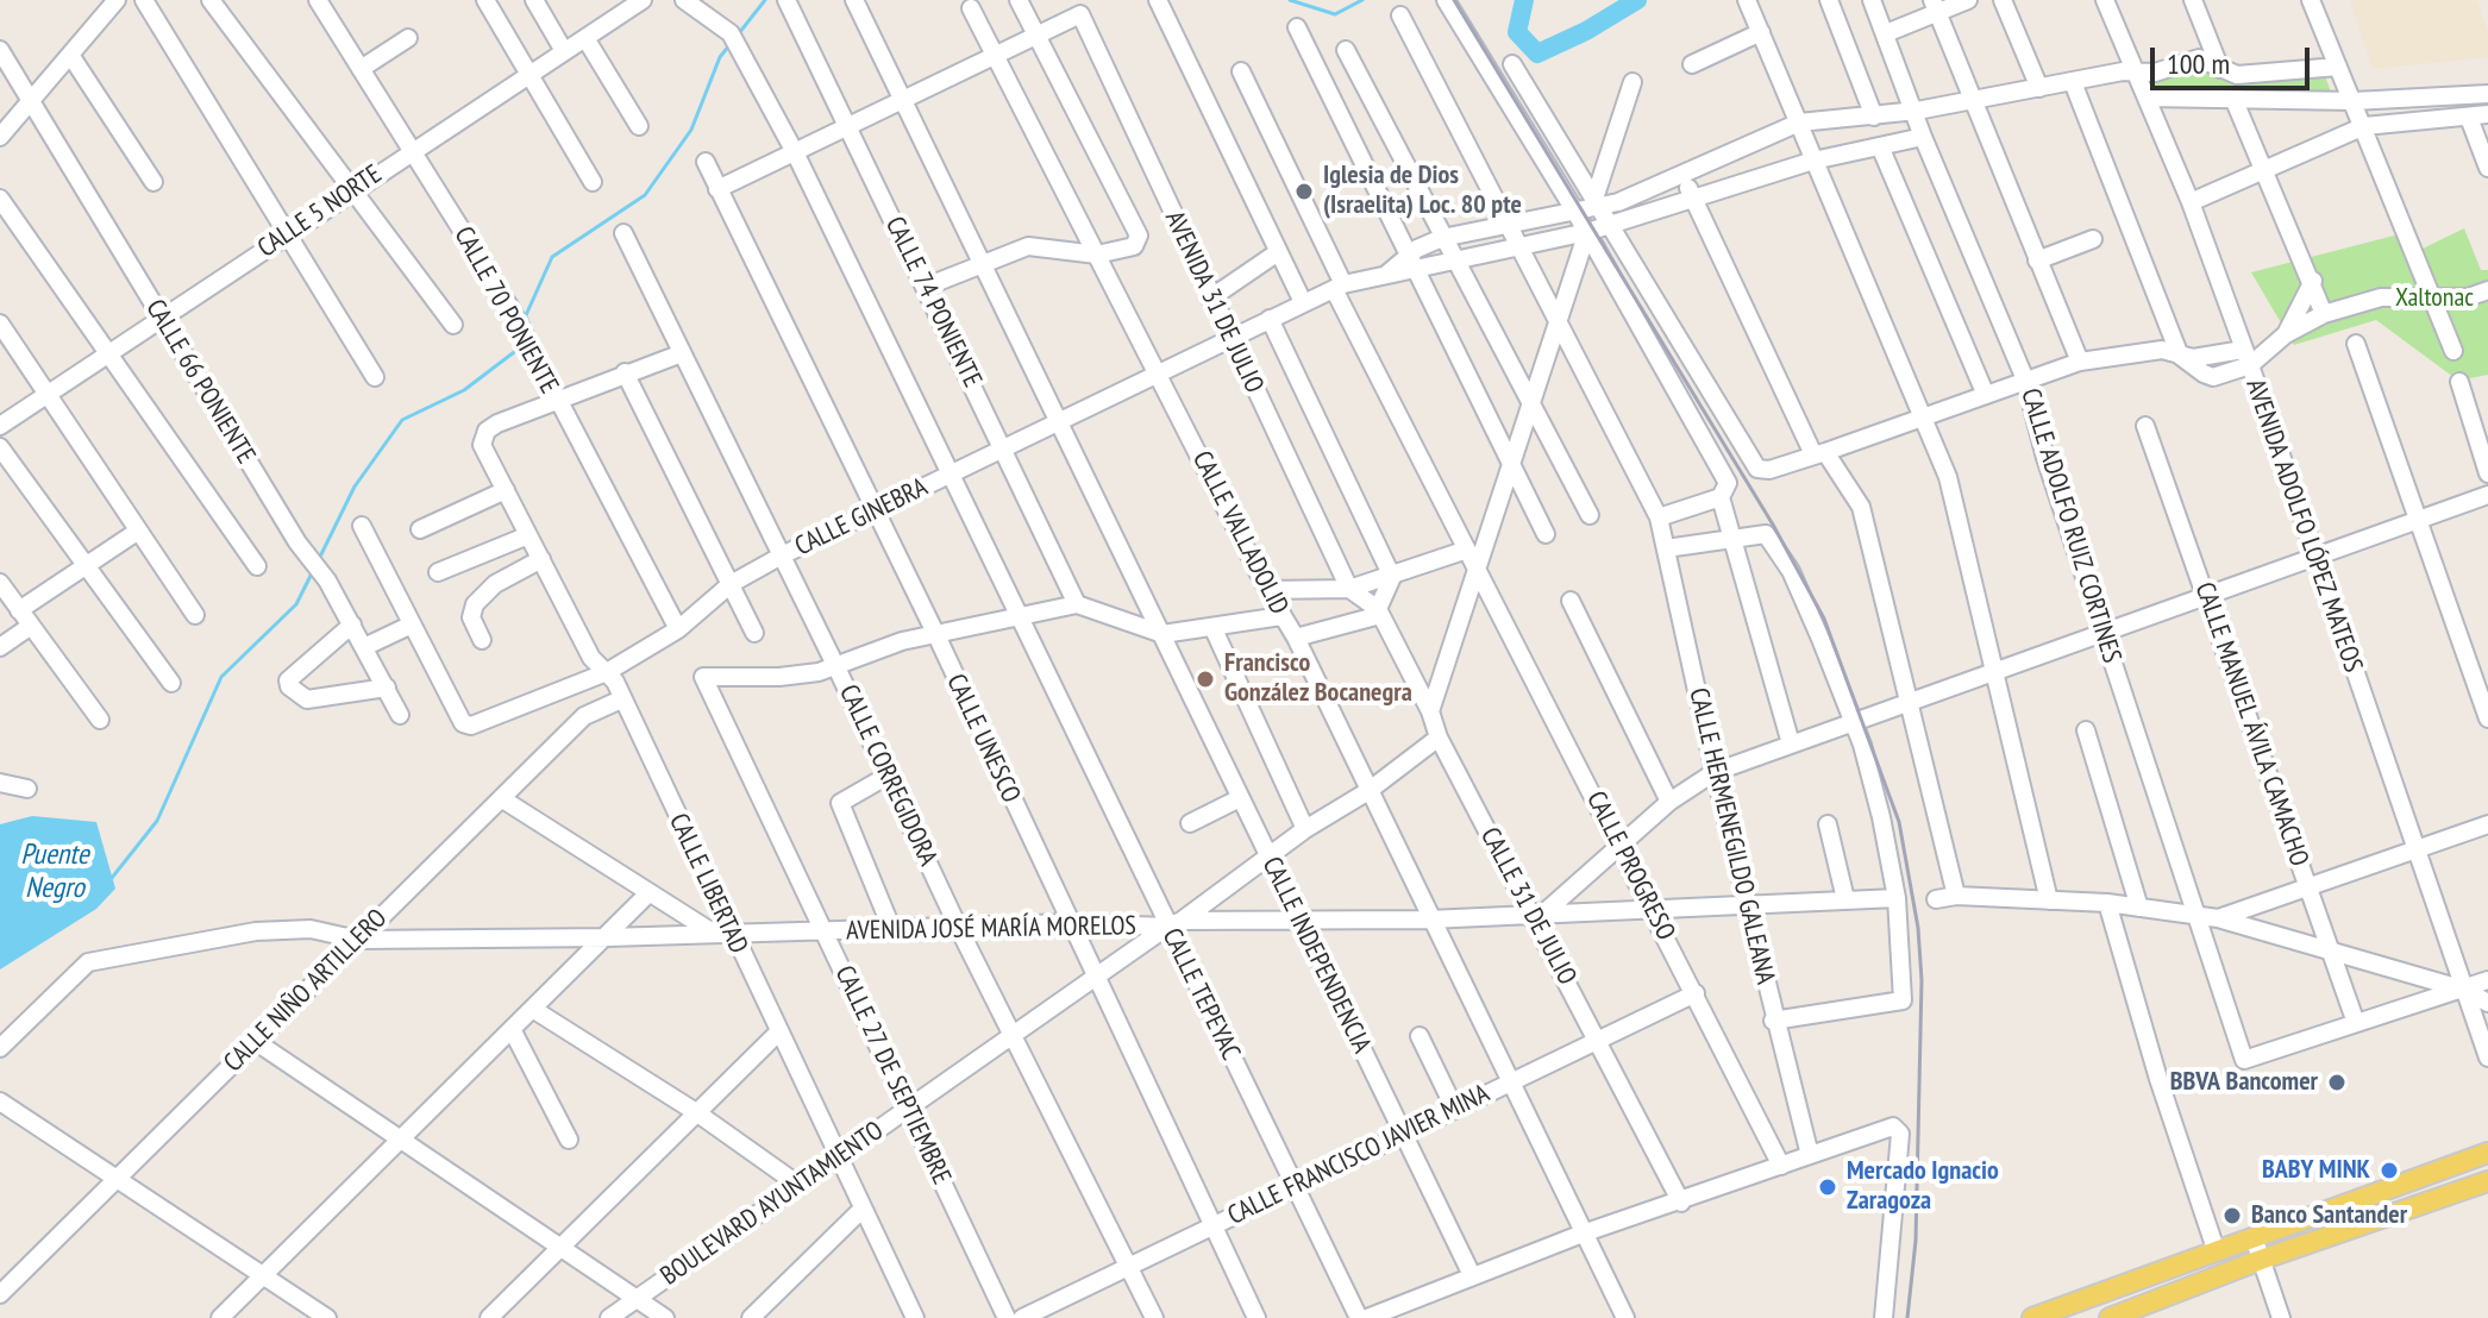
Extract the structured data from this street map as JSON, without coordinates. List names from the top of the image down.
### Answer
{
  "streets": {
    "street": [
      "CALLE 5 NORTE",
      "CALLE 74 PONIENTE",
      "AVENIDA 31 DE JULIO",
      "CALLE 70 PONIENTE",
      "CALLE 66 PONIENTE",
      "CALLE GINEBRA",
      "CALLE ADOLFO RUIZ CORTINES",
      "AVENIDA ADOLFO LÓPEZ MATEOS",
      "CALLE VALLADOLID",
      "CALLE MANUEL ÁVILA CAMACHO",
      "CALLE UNESCO",
      "CALLE CORREGIDORA",
      "CALLE HERMENEGILDO GALEANA",
      "CALLE PROGRESO",
      "CALLE LIBERTAD",
      "CALLE 31 DE JULIO",
      "AVENIDA JOSÉ MARÍA MORELOS",
      "CALLE INDEPENDENCIA",
      "CALLE NIÑO ARTILLERO",
      "CALLE TEPEYAC",
      "CALLE 27 DE SEPTIEMBRE",
      "CALLE FRANCISCO JAVIER MINA",
      "BOULEVARD AYUNTAMIENTO"
    ]
  },
  "crossings": [
    ["CALLE 5 NORTE", "CALLE 70 PONIENTE"],
    ["CALLE 5 NORTE", "CALLE 66 PONIENTE"],
    ["CALLE 74 PONIENTE", "CALLE GINEBRA"],
    ["AVENIDA 31 DE JULIO", "CALLE GINEBRA"],
    ["AVENIDA 31 DE JULIO", "CALLE 31 DE JULIO"],
    ["CALLE 70 PONIENTE", "CALLE GINEBRA"],
    ["CALLE 70 PONIENTE", "CALLE LIBERTAD"],
    ["CALLE GINEBRA", "CALLE VALLADOLID"],
    ["CALLE GINEBRA", "CALLE UNESCO"],
    ["CALLE GINEBRA", "CALLE CORREGIDORA"],
    ["CALLE GINEBRA", "CALLE HERMENEGILDO GALEANA"],
    ["CALLE GINEBRA", "CALLE PROGRESO"],
    ["CALLE GINEBRA", "CALLE LIBERTAD"],
    ["CALLE GINEBRA", "CALLE INDEPENDENCIA"],
    ["CALLE GINEBRA", "CALLE TEPEYAC"],
    ["CALLE ADOLFO RUIZ CORTINES", "CALLE MANUEL ÁVILA CAMACHO"],
    ["CALLE VALLADOLID", "AVENIDA JOSÉ MARÍA MORELOS"],
    ["CALLE VALLADOLID", "CALLE FRANCISCO JAVIER MINA"],
    ["CALLE VALLADOLID", "BOULEVARD AYUNTAMIENTO"],
    ["CALLE UNESCO", "AVENIDA JOSÉ MARÍA MORELOS"],
    ["CALLE UNESCO", "CALLE FRANCISCO JAVIER MINA"],
    ["CALLE UNESCO", "BOULEVARD AYUNTAMIENTO"],
    ["CALLE CORREGIDORA", "AVENIDA JOSÉ MARÍA MORELOS"],
    ["CALLE CORREGIDORA", "CALLE 27 DE SEPTIEMBRE"],
    ["CALLE CORREGIDORA", "CALLE FRANCISCO JAVIER MINA"],
    ["CALLE CORREGIDORA", "BOULEVARD AYUNTAMIENTO"],
    ["CALLE HERMENEGILDO GALEANA", "AVENIDA JOSÉ MARÍA MORELOS"],
    ["CALLE PROGRESO", "AVENIDA JOSÉ MARÍA MORELOS"],
    ["CALLE PROGRESO", "CALLE FRANCISCO JAVIER MINA"],
    ["CALLE LIBERTAD", "AVENIDA JOSÉ MARÍA MORELOS"],
    ["CALLE LIBERTAD", "CALLE NIÑO ARTILLERO"],
    ["CALLE LIBERTAD", "BOULEVARD AYUNTAMIENTO"],
    ["CALLE 31 DE JULIO", "AVENIDA JOSÉ MARÍA MORELOS"],
    ["CALLE 31 DE JULIO", "CALLE FRANCISCO JAVIER MINA"],
    ["CALLE 31 DE JULIO", "BOULEVARD AYUNTAMIENTO"],
    ["AVENIDA JOSÉ MARÍA MORELOS", "CALLE INDEPENDENCIA"],
    ["AVENIDA JOSÉ MARÍA MORELOS", "CALLE NIÑO ARTILLERO"],
    ["AVENIDA JOSÉ MARÍA MORELOS", "CALLE TEPEYAC"],
    ["AVENIDA JOSÉ MARÍA MORELOS", "CALLE 27 DE SEPTIEMBRE"],
    ["AVENIDA JOSÉ MARÍA MORELOS", "BOULEVARD AYUNTAMIENTO"],
    ["CALLE INDEPENDENCIA", "CALLE FRANCISCO JAVIER MINA"],
    ["CALLE INDEPENDENCIA", "BOULEVARD AYUNTAMIENTO"],
    ["CALLE TEPEYAC", "CALLE FRANCISCO JAVIER MINA"],
    ["CALLE TEPEYAC", "BOULEVARD AYUNTAMIENTO"],
    ["CALLE 27 DE SEPTIEMBRE", "BOULEVARD AYUNTAMIENTO"]
  ],
  "water": ["Puente Negro"],
  "parks": ["Xaltonac"],
  "places": [
    "Iglesia de Dios (Israelita) Loc. 80 pte",
    "Francisco González Bocanegra",
    "BBVA Bancomer",
    "BABY MINK",
    "Mercado Ignacio Zaragoza",
    "Banco Santander"
  ],
  "scale_bar": "100 m"
}
